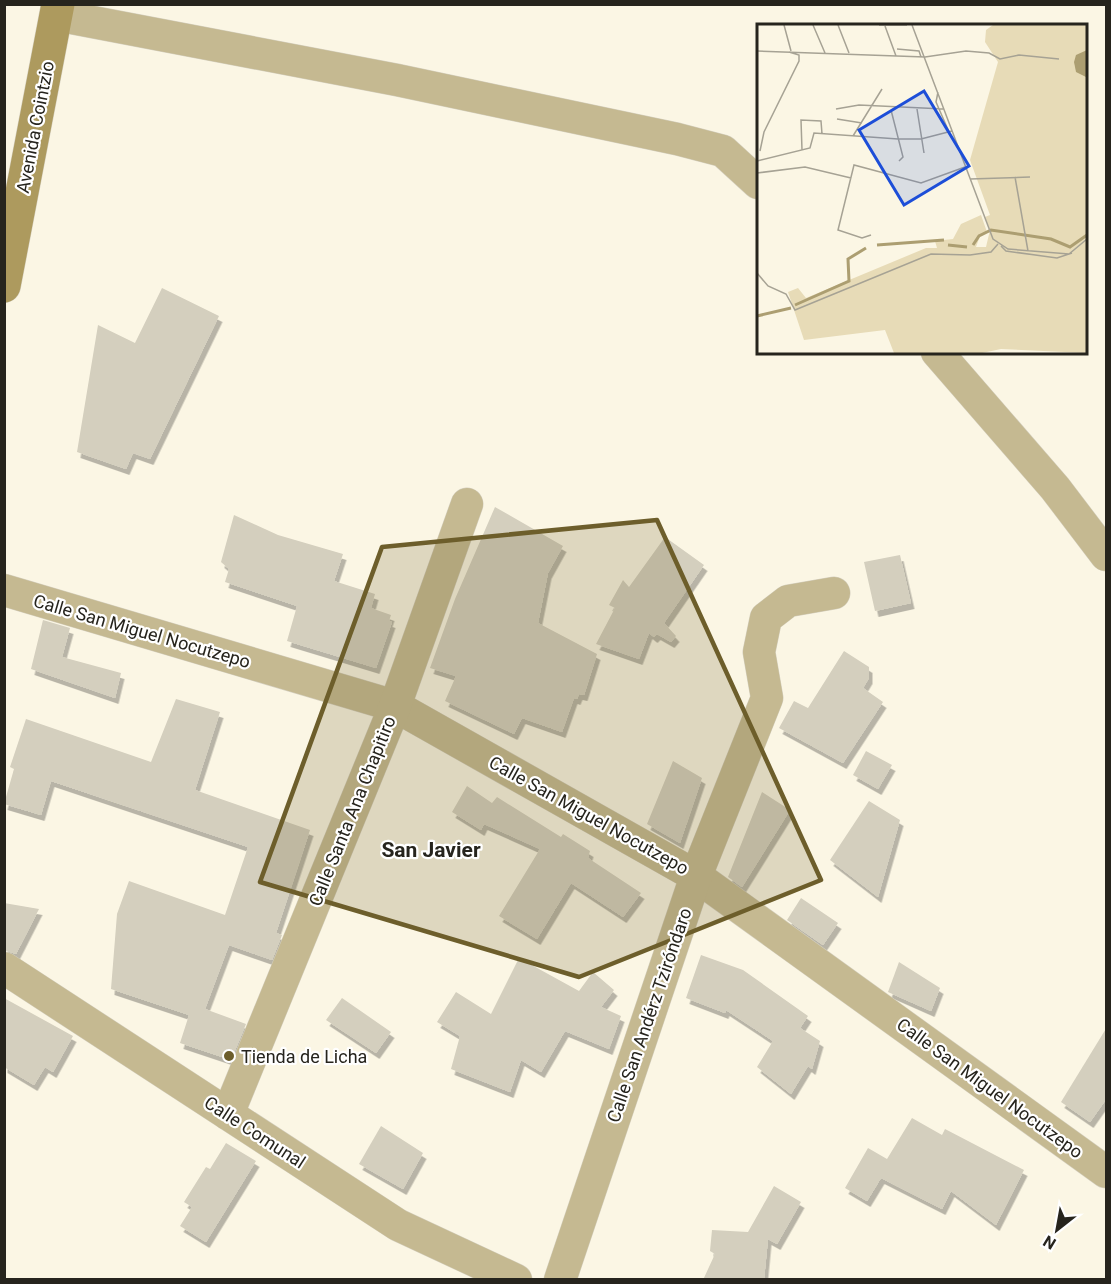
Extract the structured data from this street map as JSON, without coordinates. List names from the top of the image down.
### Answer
{
  "streets": {
    "main road": ["Avenida Cointzio"],
    "street": [
      "Calle San Miguel Nocutzepo",
      "Calle Santa Ana Chapitiro",
      "Calle San Andérz Tziróndaro",
      "Calle Comunal"
    ]
  },
  "crossings": [
    ["Calle San Miguel Nocutzepo", "Calle Santa Ana Chapitiro"],
    ["Calle San Miguel Nocutzepo", "Calle San Andérz Tziróndaro"],
    ["Calle Santa Ana Chapitiro", "Calle Comunal"]
  ],
  "districts": ["San Javier"],
  "places": ["Tienda de Licha"],
  "north": "bottom left"
}
